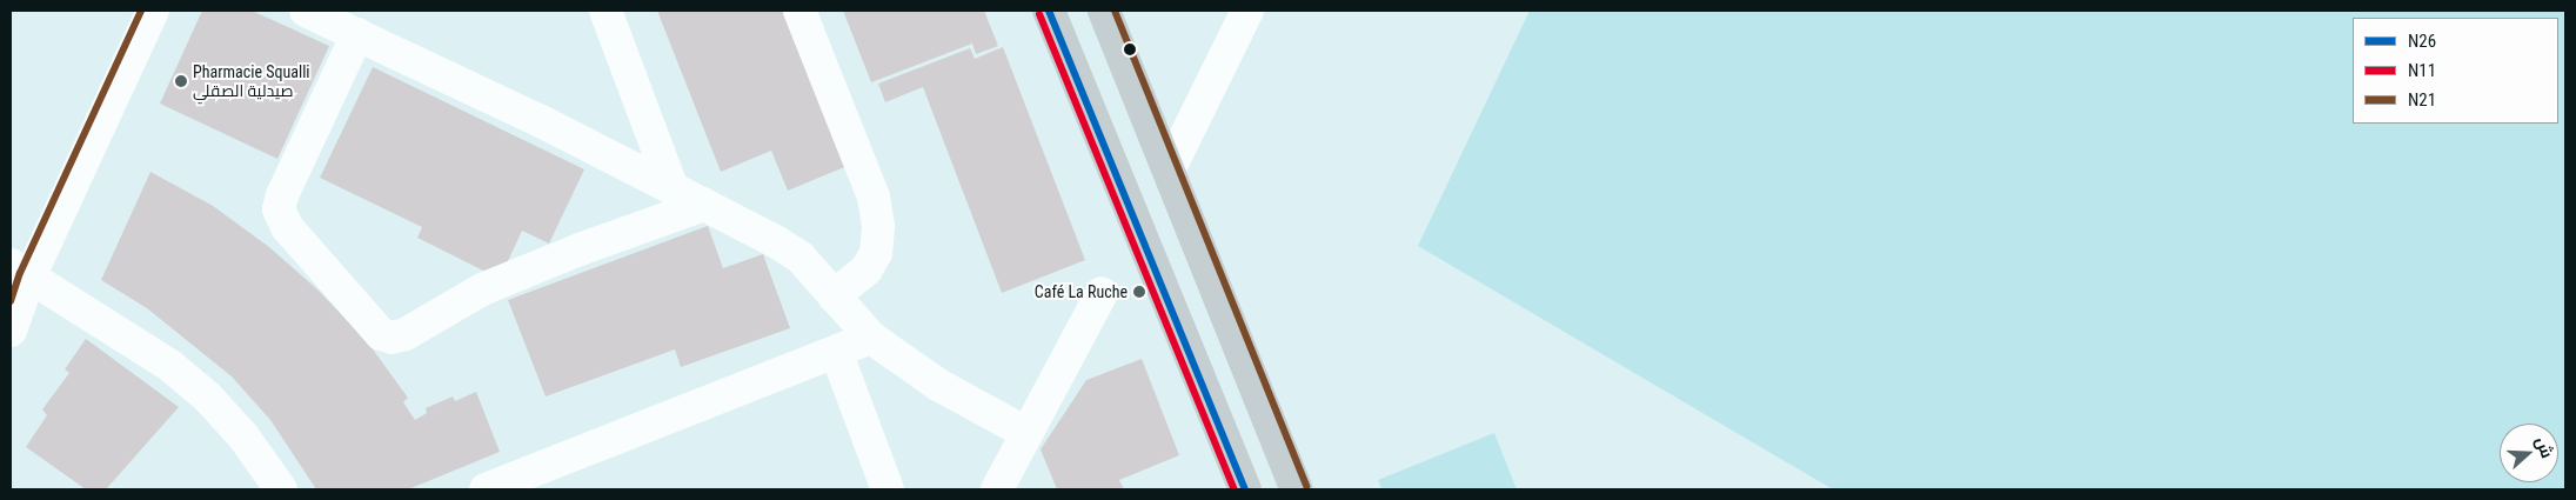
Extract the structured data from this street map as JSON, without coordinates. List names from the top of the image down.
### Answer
{
  "places": ["Pharmacie Squalli صيدلية الصقلي", "Café La Ruche"],
  "lines": ["transit line N26", "transit line N21", "transit line N11"],
  "legend": ["N26", "N11", "N21"],
  "north": "right"
}
